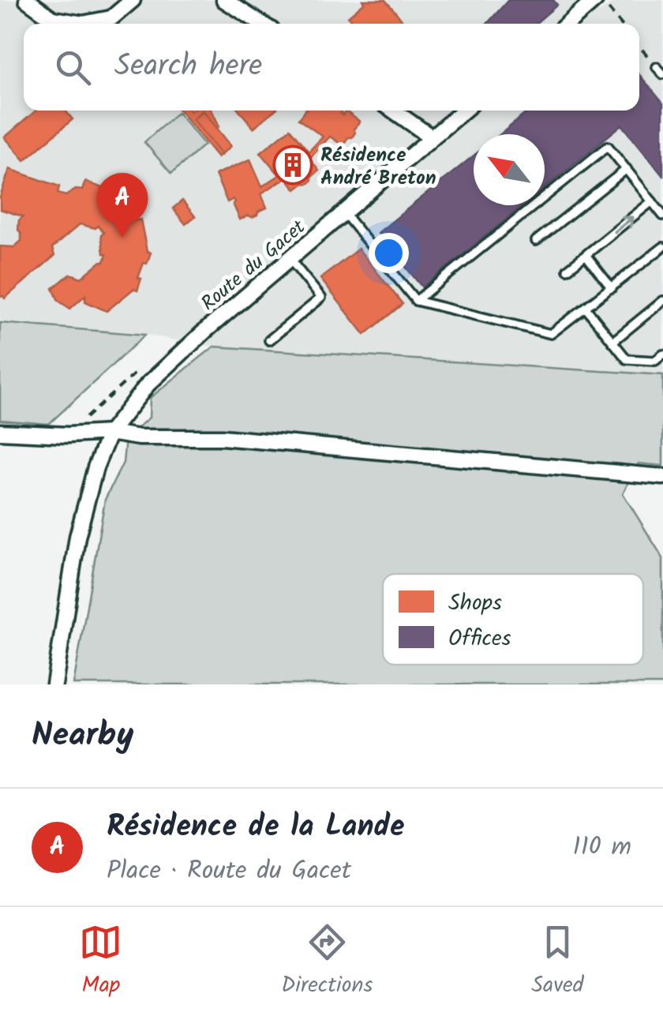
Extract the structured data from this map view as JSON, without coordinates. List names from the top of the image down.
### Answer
{
  "streets": {
    "street": ["Route du Gacet"]
  },
  "places": {
    "building": ["Résidence André Breton"]
  },
  "legend": ["Shops", "Offices"],
  "north": "top left",
  "page": {
    "search": "Search here",
    "pins": "A",
    "heading": "Nearby",
    "list": [
      {
        "mark": "A",
        "name": "Résidence de la Lande",
        "note": "Place · Route du Gacet",
        "value": "110 m"
      }
    ],
    "nav": ["Map", "Directions", "Saved"]
  }
}
